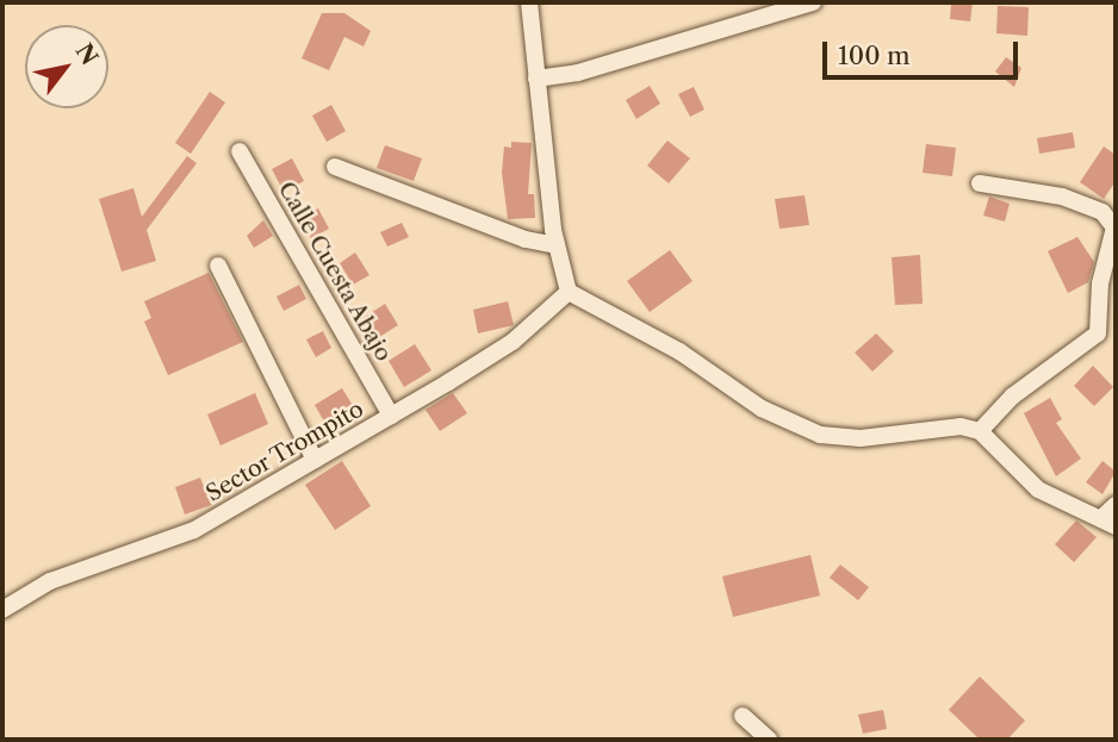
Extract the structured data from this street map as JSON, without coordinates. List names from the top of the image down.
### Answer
{
  "streets": {
    "street": ["Calle Cuesta Abajo", "Sector Trompito"]
  },
  "crossings": [
    ["Calle Cuesta Abajo", "Sector Trompito"]
  ],
  "scale_bar": "100 m",
  "north": "top right"
}
